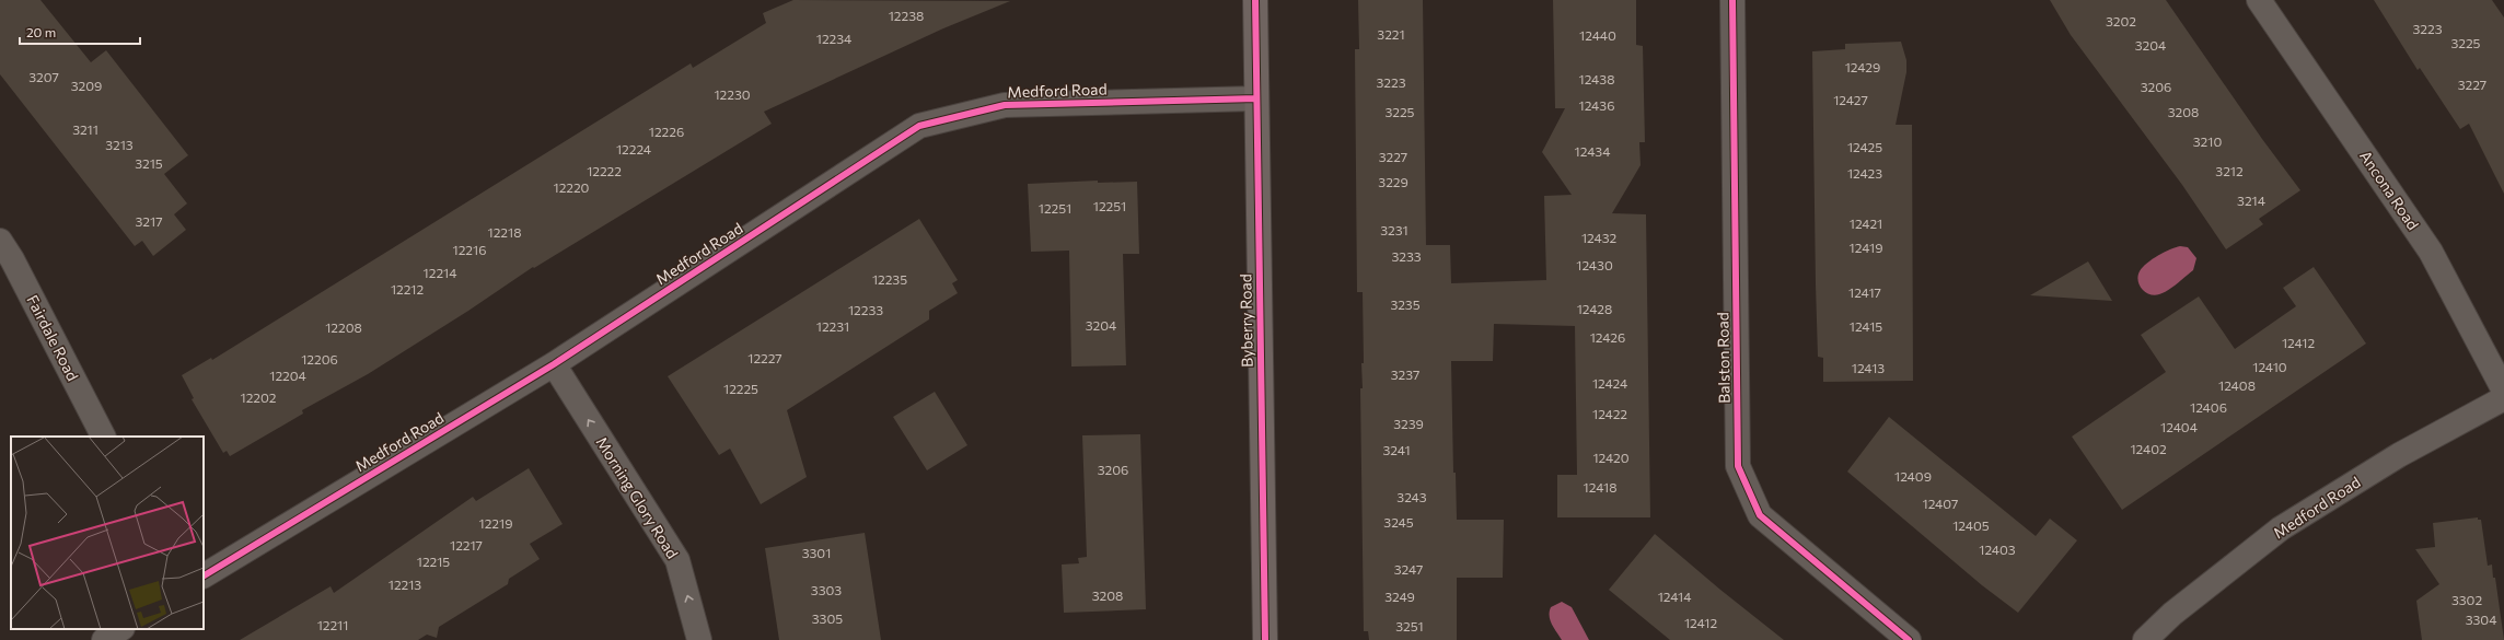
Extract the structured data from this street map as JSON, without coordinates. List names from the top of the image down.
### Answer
{
  "streets": {
    "street": [
      "Medford Road",
      "Ancona Road",
      "Byberry Road",
      "Fairdale Road",
      "Balston Road",
      "Morning Glory Road"
    ]
  },
  "crossings": [
    ["Medford Road", "Byberry Road"],
    ["Medford Road", "Morning Glory Road"]
  ],
  "one_way": ["Morning Glory Road"],
  "house_numbers": [
    "12238",
    "3202",
    "3223",
    "3221",
    "12440",
    "12234",
    "3225",
    "3204",
    "12429",
    "3207",
    "12438",
    "3223",
    "3227",
    "3209",
    "3206",
    "12230",
    "12427",
    "12436",
    "3225",
    "3208",
    "3211",
    "12226",
    "3210",
    "3213",
    "12425",
    "12224",
    "12434",
    "3227",
    "3215",
    "12222",
    "3212",
    "12423",
    "3229",
    "12220",
    "3214",
    "12251",
    "12251",
    "3217",
    "12421",
    "3231",
    "12218",
    "12432",
    "12419",
    "12216",
    "3233",
    "12430",
    "12214",
    "12235",
    "12212",
    "12417",
    "3235",
    "12428",
    "12233",
    "3204",
    "12231",
    "12415",
    "12208",
    "12426",
    "12412",
    "12227",
    "12206",
    "12410",
    "12413",
    "3237",
    "12204",
    "12424",
    "12408",
    "12225",
    "12202",
    "12406",
    "12422",
    "3239",
    "12404",
    "12402",
    "3241",
    "12420",
    "3206",
    "12409",
    "12418",
    "3243",
    "12407",
    "3245",
    "12219",
    "12405",
    "12217",
    "12403",
    "3301",
    "12215",
    "3247",
    "12213",
    "3303",
    "3208",
    "3249",
    "12414",
    "3302",
    "3305",
    "3304",
    "12412",
    "12211",
    "3251"
  ],
  "scale_bar": "20 m"
}
